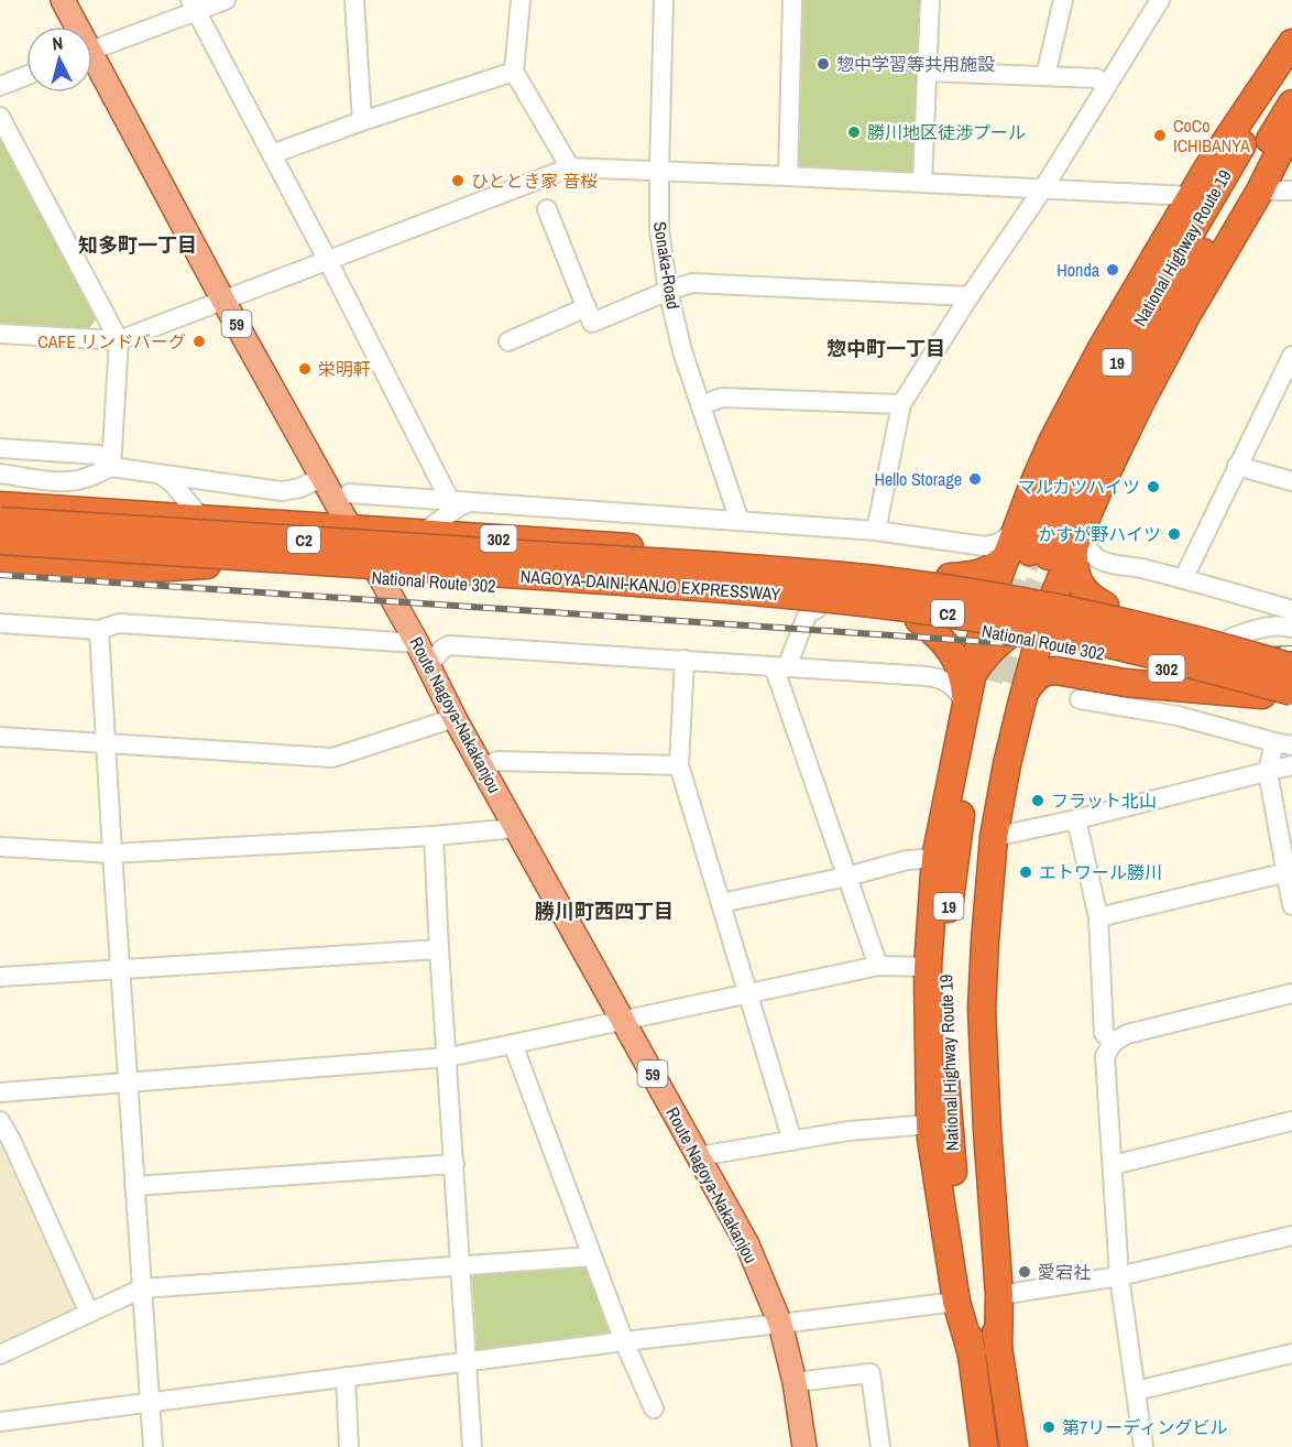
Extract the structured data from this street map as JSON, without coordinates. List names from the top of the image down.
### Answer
{
  "streets": {
    "highway": [
      "National Highway Route 19",
      "19",
      "302",
      "C2",
      "National Route 302",
      "NAGOYA-DAINI-KANJO EXPRESSWAY"
    ],
    "main road": ["59", "Route Nagoya-Nakakanjou"],
    "street": ["Sonaka-Road"]
  },
  "crossings": [
    ["National Route 302", "Route Nagoya-Nakakanjou"]
  ],
  "districts": ["知多町一丁目", "惣中町一丁目", "勝川町西四丁目"],
  "places": [
    "惣中学習等共用施設",
    "勝川地区徒渉プール",
    "CoCo ICHIBANYA",
    "ひととき家 音桜",
    "Honda",
    "CAFE リンドバーグ",
    "栄明軒",
    "Hello Storage",
    "マルカツハイツ",
    "かすが野ハイツ",
    "フラット北山",
    "エトワール勝川",
    "愛宕社",
    "第7リーディングビル"
  ],
  "north": "top"
}
